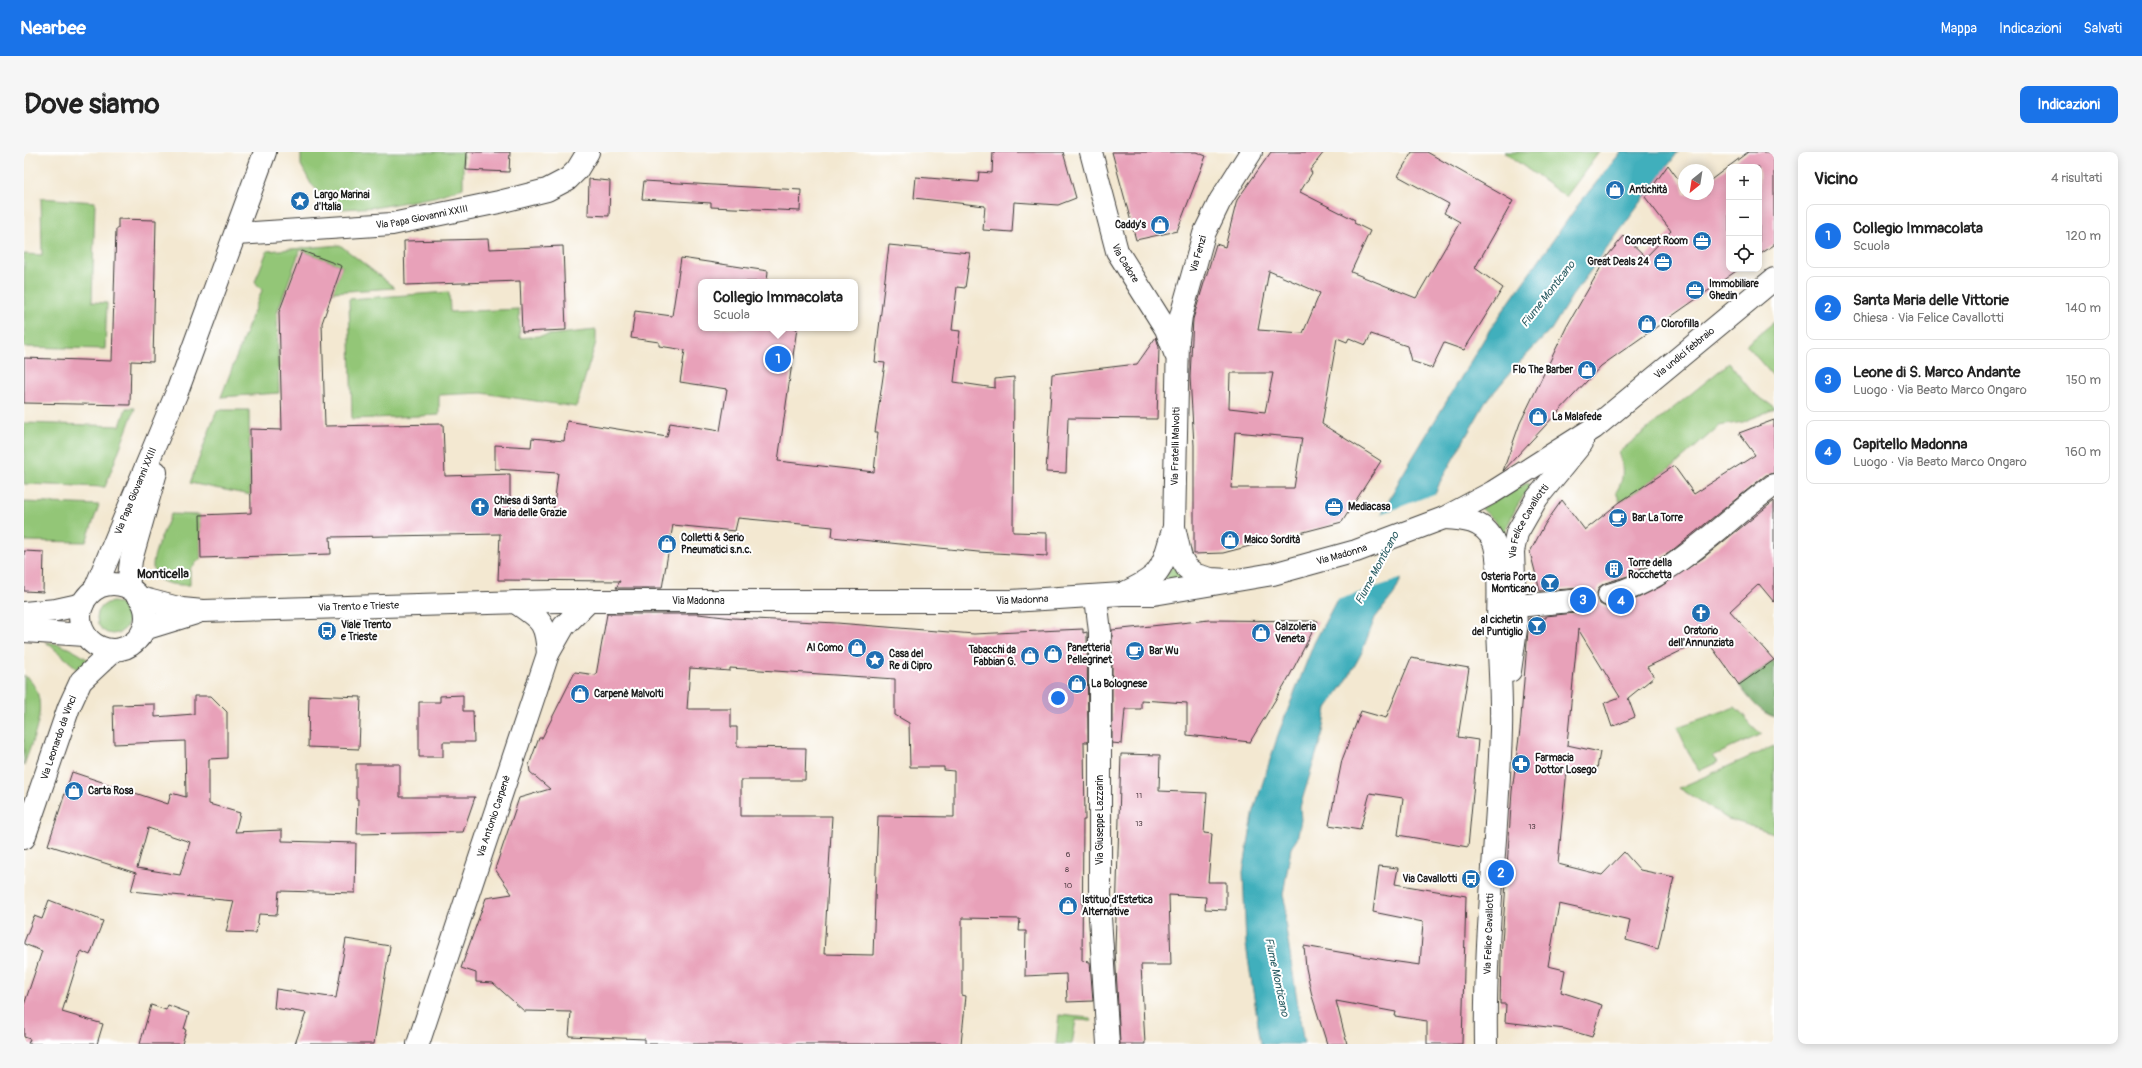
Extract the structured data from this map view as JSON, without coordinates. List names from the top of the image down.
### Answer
{
  "streets": {
    "street": [
      "Via Papa Giovanni XXIII",
      "Via Fenzi",
      "Via Cadore",
      "Via undici febbraio",
      "Via Fratelli Malvolti",
      "Via Felice Cavallotti",
      "Via Madonna",
      "Via Trento e Trieste",
      "Via Leonardo da Vinci",
      "Via Antonio Carpenè",
      "Via Giuseppe Lazzarin"
    ]
  },
  "crossings": [
    ["Via Papa Giovanni XXIII", "Via Trento e Trieste"],
    ["Via Papa Giovanni XXIII", "Via Leonardo da Vinci"],
    ["Via Fenzi", "Via Cadore"],
    ["Via Fenzi", "Via Fratelli Malvolti"],
    ["Via Cadore", "Via Fratelli Malvolti"],
    ["Via undici febbraio", "Via Felice Cavallotti"],
    ["Via undici febbraio", "Via Madonna"],
    ["Via Fratelli Malvolti", "Via Madonna"],
    ["Via Felice Cavallotti", "Via Madonna"],
    ["Via Madonna", "Via Trento e Trieste"],
    ["Via Madonna", "Via Antonio Carpenè"],
    ["Via Madonna", "Via Giuseppe Lazzarin"],
    ["Via Trento e Trieste", "Via Leonardo da Vinci"],
    ["Via Trento e Trieste", "Via Antonio Carpenè"]
  ],
  "districts": ["Monticella"],
  "water": ["Fiume Monticano"],
  "places": {
    "shop": [
      "Antichità",
      "Caddy's",
      "Clorofilla",
      "Flo The Barber",
      "La Malafede",
      "Maico Sordità",
      "Colletti & Serio Pneumatici s.n.c.",
      "Calzoleria Veneta",
      "Al Como",
      "Panetteria Pellegrinet",
      "Tabacchi da Fabbian G.",
      "La Bolognese",
      "Carpenè Malvolti",
      "Carta Rosa",
      "Istituo d'Estetica Alternative"
    ],
    "place": ["Largo Marinai d'Italia", "Casa del Re di Cipro"],
    "office": [
      "Concept Room",
      "Great Deals 24",
      "Immobiliare Ghedin",
      "Mediacasa"
    ],
    "church": ["Chiesa di Santa Maria delle Grazie", "Oratorio dell'Annunziata"],
    "cafe": ["Bar La Torre", "Bar Wu"],
    "building": ["Torre della Rocchetta"],
    "bar": ["Osteria Porta Monticano", "al cichetin del Puntiglio"],
    "bus stop": ["Viale Trento e Trieste", "Via Cavallotti"],
    "pharmacy": ["Farmacia Dottor Losego"]
  },
  "house_numbers": [
    "11",
    "13",
    "13",
    "6",
    "8",
    "10"
  ],
  "north": "bottom left",
  "page": {
    "header": "Nearbee",
    "nav": ["Mappa", "Indicazioni", "Salvati"],
    "buttons": "Indicazioni",
    "title": "Dove siamo",
    "heading": ["Vicino", "4 risultati"],
    "map_buttons": ["+", "−"],
    "list": [
      {
        "mark": "1",
        "name": "Collegio Immacolata",
        "note": "Scuola",
        "value": "120 m"
      },
      {
        "mark": "2",
        "name": "Santa Maria delle Vittorie",
        "note": "Chiesa · Via Felice Cavallotti",
        "value": "140 m"
      },
      {
        "mark": "3",
        "name": "Leone di S. Marco Andante",
        "note": "Luogo · Via Beato Marco Ongaro",
        "value": "150 m"
      },
      {
        "mark": "4",
        "name": "Capitello Madonna",
        "note": "Luogo · Via Beato Marco Ongaro",
        "value": "160 m"
      }
    ],
    "popup": ["Collegio Immacolata", "Scuola"],
    "pins": [
      "1",
      "3",
      "4",
      "2"
    ]
  }
}
